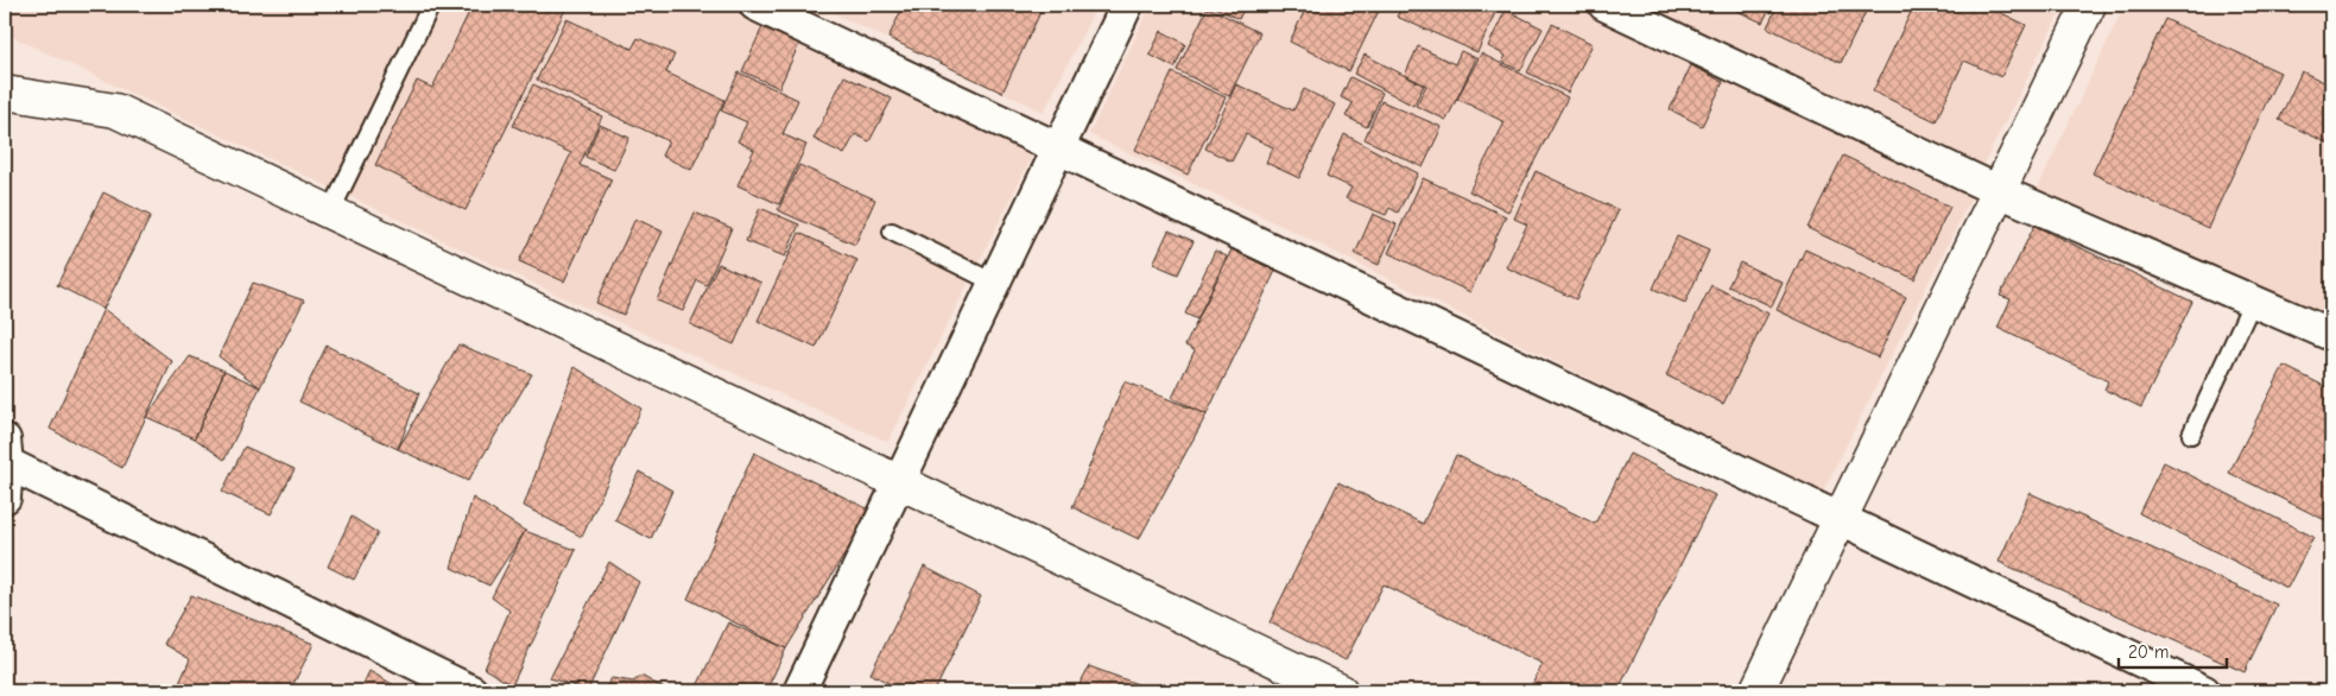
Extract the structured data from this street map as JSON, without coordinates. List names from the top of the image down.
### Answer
{
  "scale_bar": "20 m"
}
